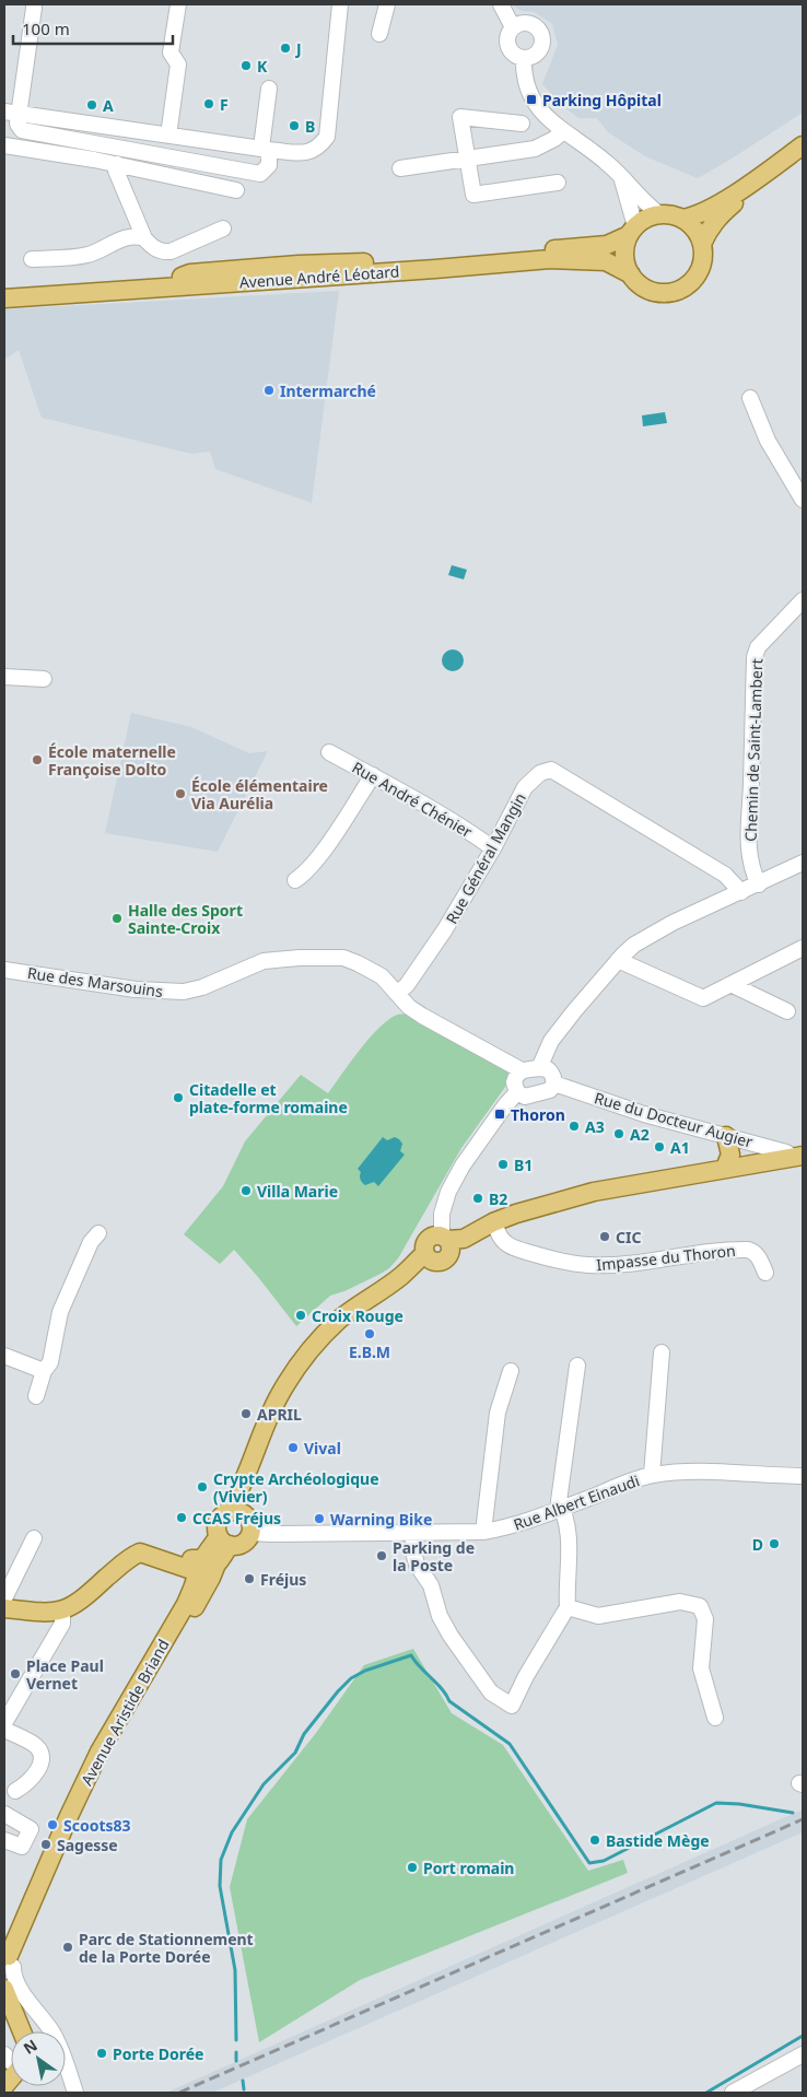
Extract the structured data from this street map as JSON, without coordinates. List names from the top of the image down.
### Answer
{
  "streets": {
    "main road": ["Avenue André Léotard", "Avenue Aristide Briand"],
    "street": [
      "Chemin de Saint-Lambert",
      "Rue André Chénier",
      "Rue Général Mangin",
      "Rue des Marsouins",
      "Rue du Docteur Augier",
      "Impasse du Thoron",
      "Rue Albert Einaudi"
    ]
  },
  "crossings": [
    ["Rue André Chénier", "Rue Général Mangin"],
    ["Rue Général Mangin", "Rue des Marsouins"],
    ["Rue Albert Einaudi", "Avenue Aristide Briand"]
  ],
  "places": {
    "other": [
      "J",
      "K",
      "F",
      "A",
      "B",
      "Intermarché",
      "École maternelle Françoise Dolto",
      "École élémentaire Via Aurélia",
      "Halle des Sport Sainte-Croix",
      "Citadelle et plate-forme romaine",
      "A3",
      "A2",
      "A1",
      "B1",
      "Villa Marie",
      "B2",
      "CIC",
      "Croix Rouge",
      "E.B.M",
      "APRIL",
      "Vival",
      "Crypte Archéologique (Vivier)",
      "CCAS Fréjus",
      "Warning Bike",
      "D",
      "Parking de la Poste",
      "Fréjus",
      "Place Paul Vernet",
      "Scoots83",
      "Bastide Mège",
      "Sagesse",
      "Port romain",
      "Parc de Stationnement de la Porte Dorée",
      "Porte Dorée"
    ],
    "transit": ["Parking Hôpital", "Thoron"]
  },
  "scale_bar": "100 m",
  "north": "top left"
}
